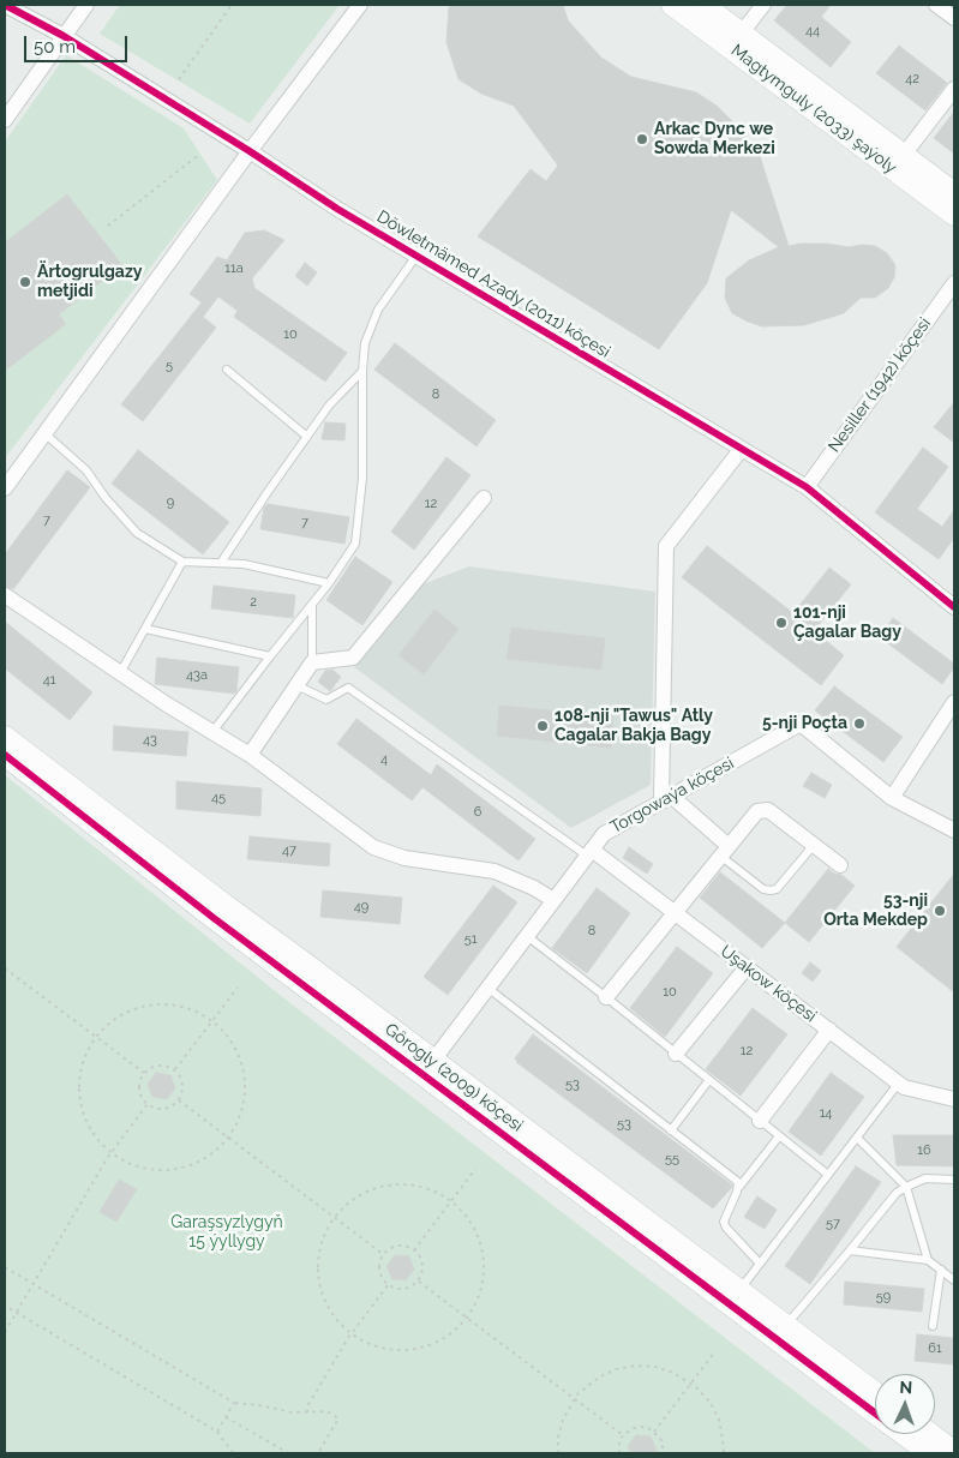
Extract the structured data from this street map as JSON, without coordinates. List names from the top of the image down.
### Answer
{
  "streets": {
    "street": [
      "Magtymguly (2033) şaýoly",
      "Döwletmämed Azady (2011) köçesi",
      "Nesiller (1942) köçesi",
      "Torgowaýa köçesi",
      "Uşakow köçesi",
      "Görogly (2009) köçesi"
    ]
  },
  "crossings": [
    ["Döwletmämed Azady (2011) köçesi", "Nesiller (1942) köçesi"],
    ["Torgowaýa köçesi", "Uşakow köçesi"],
    ["Torgowaýa köçesi", "Görogly (2009) köçesi"]
  ],
  "parks": ["Garaşsyzlygyň 15 ýyllygy"],
  "places": [
    "Arkac Dync we Sowda Merkezi",
    "Ärtogrulgazy metjidi",
    "101-nji Çagalar Bagy",
    "5-nji Poçta",
    "108-nji \"Tawus\" Atly Cagalar Bakja Bagy",
    "53-nji Orta Mekdep"
  ],
  "house_numbers": [
    "44",
    "42",
    "11a",
    "10",
    "5",
    "8",
    "9",
    "12",
    "7",
    "7",
    "2",
    "43a",
    "41",
    "43",
    "4",
    "45",
    "6",
    "47",
    "49",
    "8",
    "51",
    "10",
    "12",
    "53",
    "14",
    "53",
    "16",
    "55",
    "57",
    "59",
    "61"
  ],
  "scale_bar": "50 m",
  "north": "top"
}
